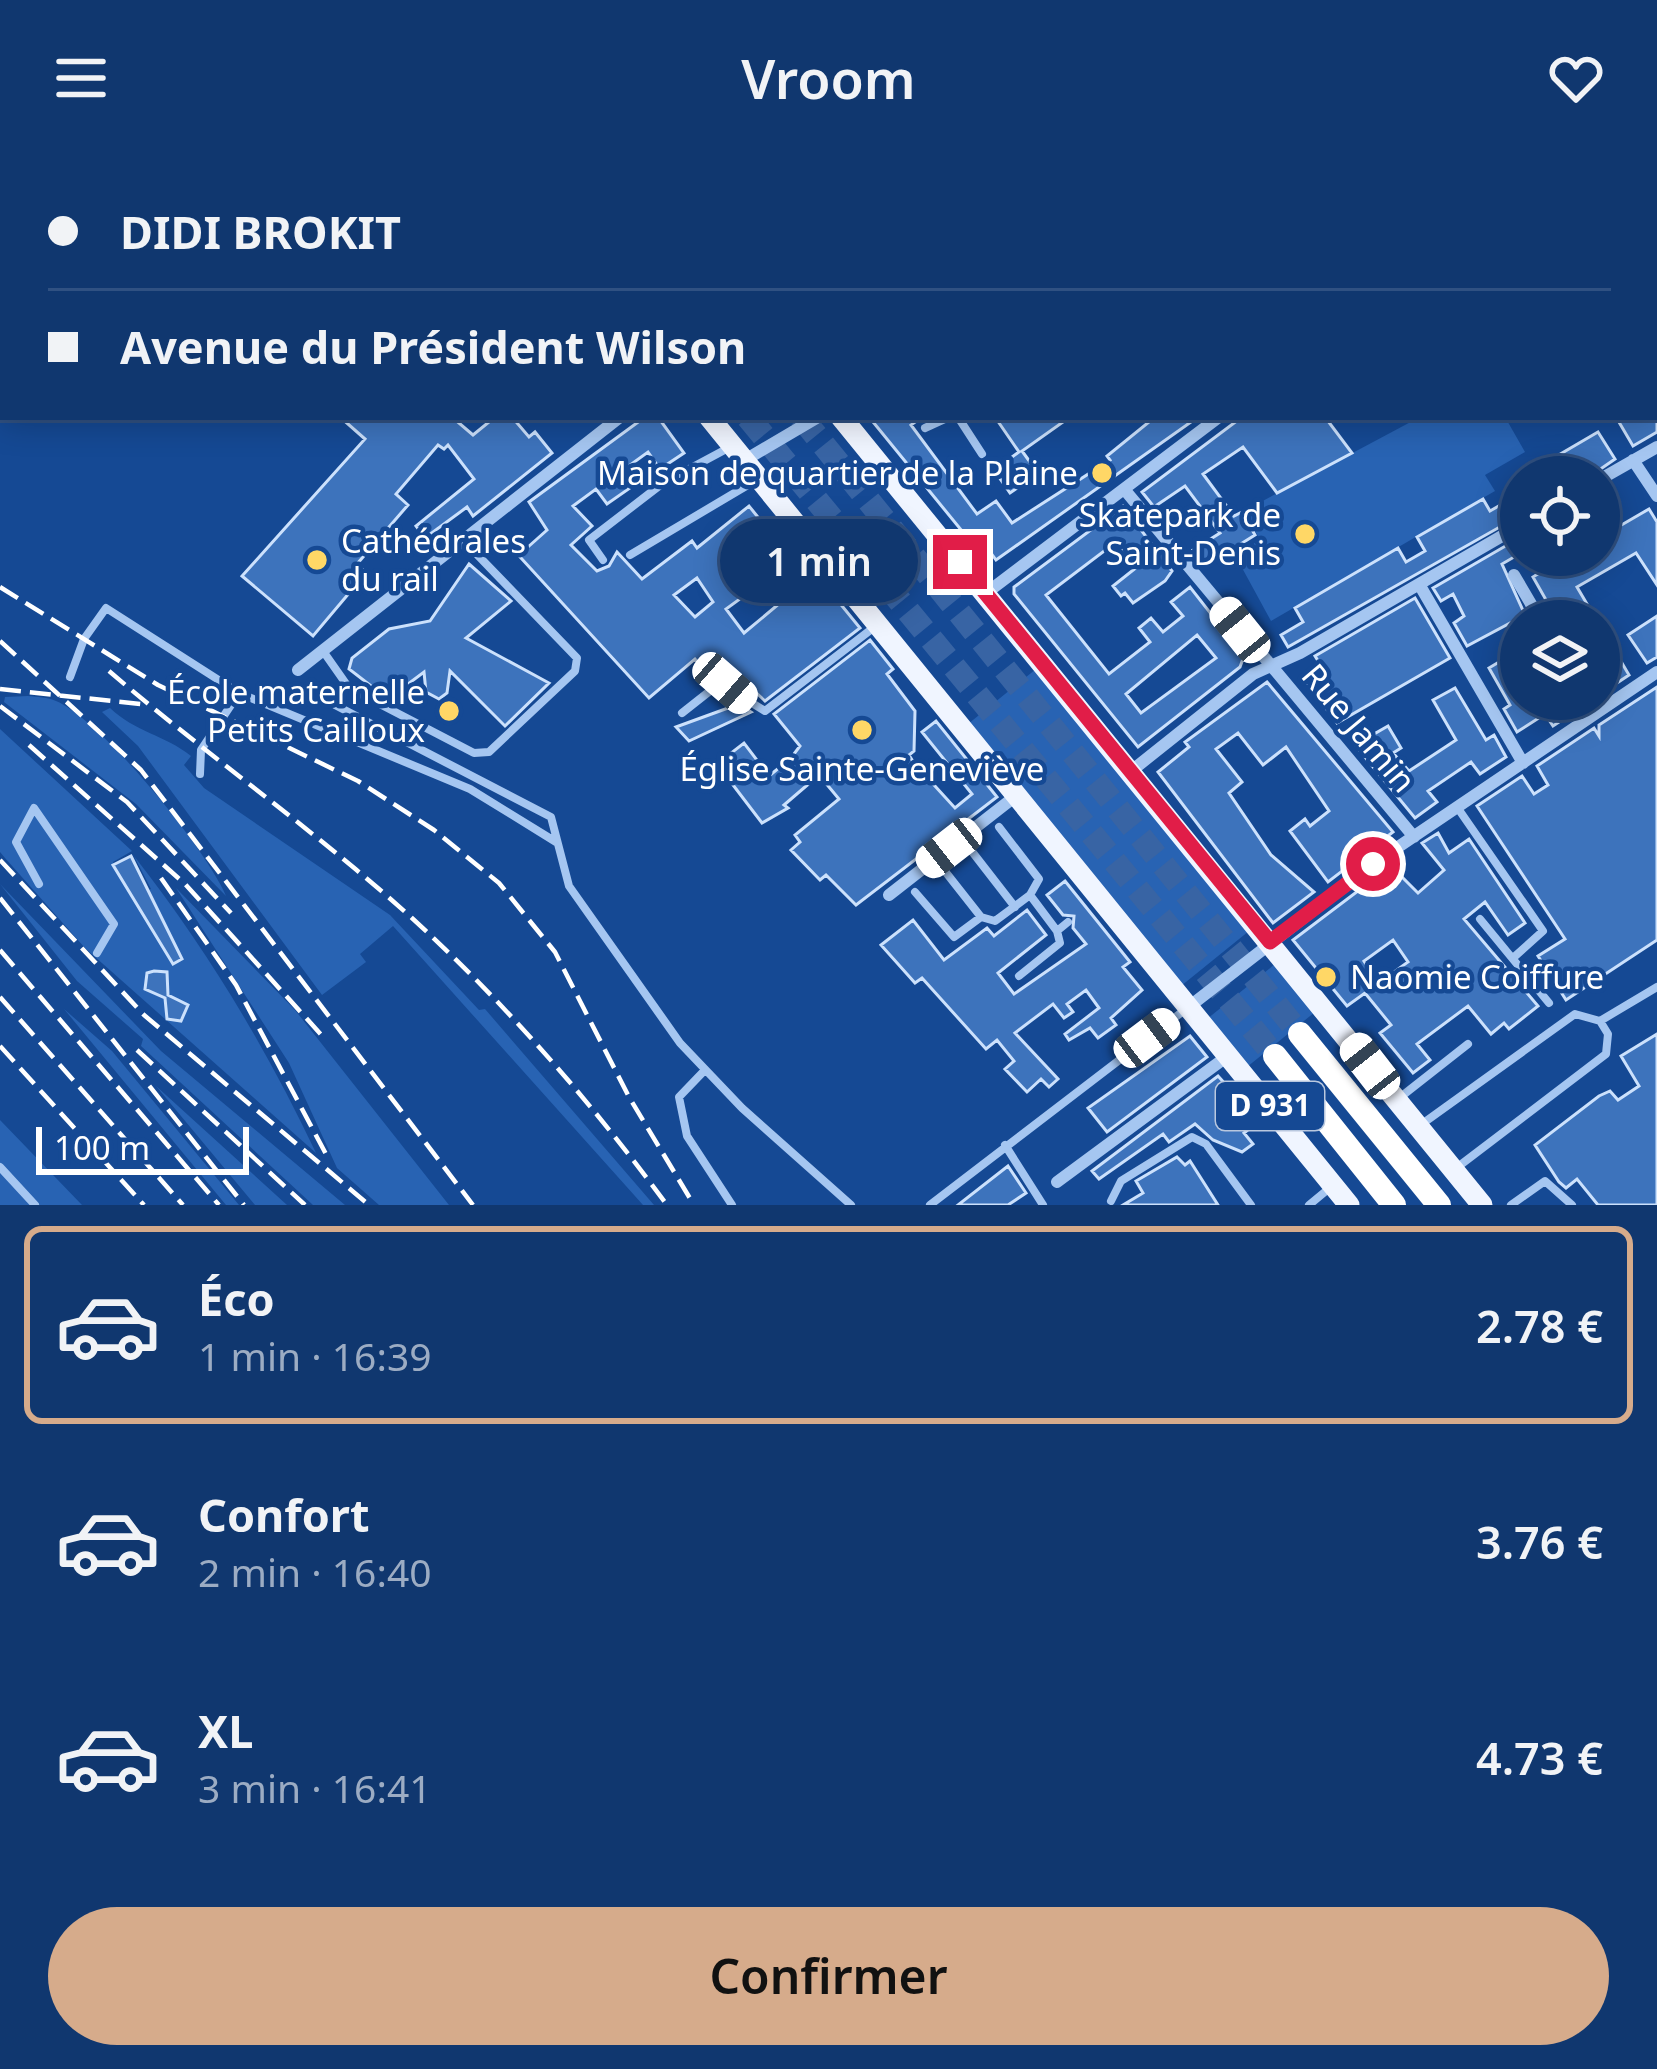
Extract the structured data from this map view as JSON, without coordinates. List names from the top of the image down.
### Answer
{
  "streets": {
    "main road": ["D 931"],
    "street": ["Rue Jamin"]
  },
  "places": [
    "Maison de quartier de la Plaine",
    "Skatepark de Saint-Denis",
    "Cathédrales du rail",
    "École maternelle Petits Cailloux",
    "Église Sainte-Geneviève",
    "Naomie Coiffure"
  ],
  "scale_bar": "100 m",
  "page": {
    "header": "Vroom",
    "banner": ["DIDI BROKIT", "Avenue du Président Wilson"],
    "bubble": "1 min",
    "scale": "100 m",
    "list": [
      {
        "name": "Éco",
        "note": "1 min · 16:39",
        "value": "2.78 €"
      },
      {
        "name": "Confort",
        "note": "2 min · 16:40",
        "value": "3.76 €"
      },
      {
        "name": "XL",
        "note": "3 min · 16:41",
        "value": "4.73 €"
      }
    ],
    "buttons": "Confirmer"
  }
}
